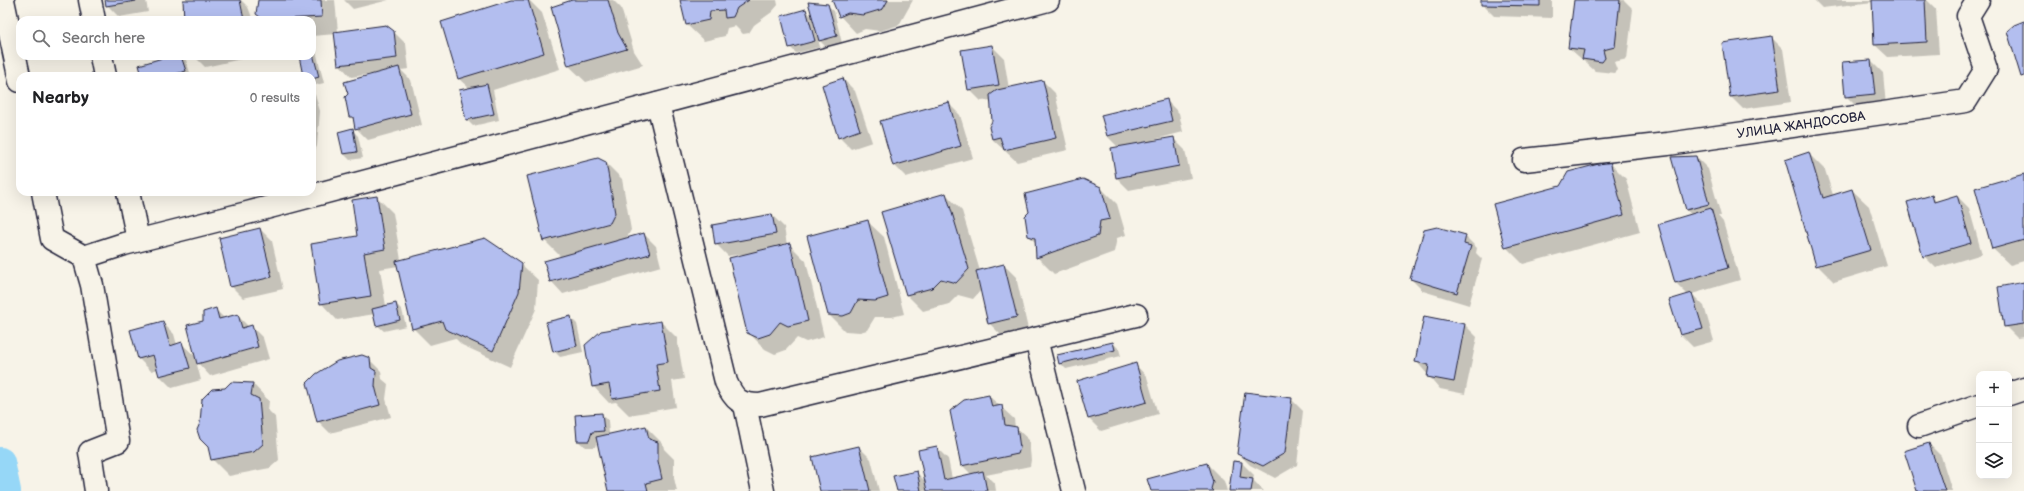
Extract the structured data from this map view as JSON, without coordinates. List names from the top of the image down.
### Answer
{
  "streets": {
    "street": ["УЛИЦА ЖАНДОСОВА"]
  },
  "page": {
    "search": "Search here",
    "heading": ["Nearby", "0 results"],
    "map_buttons": ["+", "−"]
  }
}
